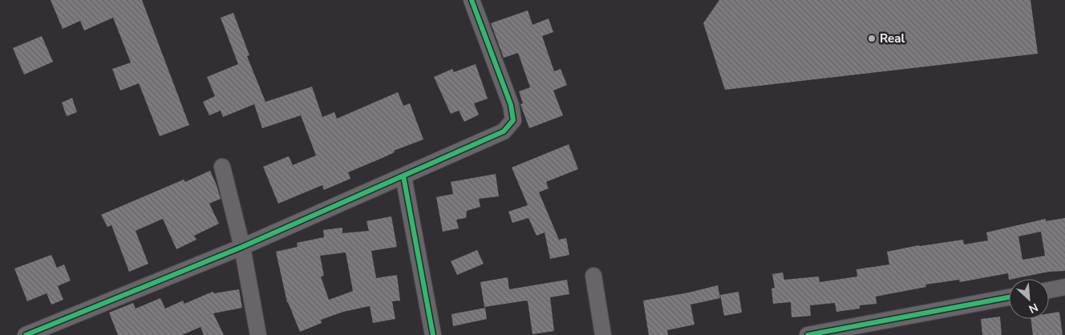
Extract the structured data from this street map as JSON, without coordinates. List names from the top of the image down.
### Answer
{
  "places": ["Real"],
  "north": "bottom right"
}
